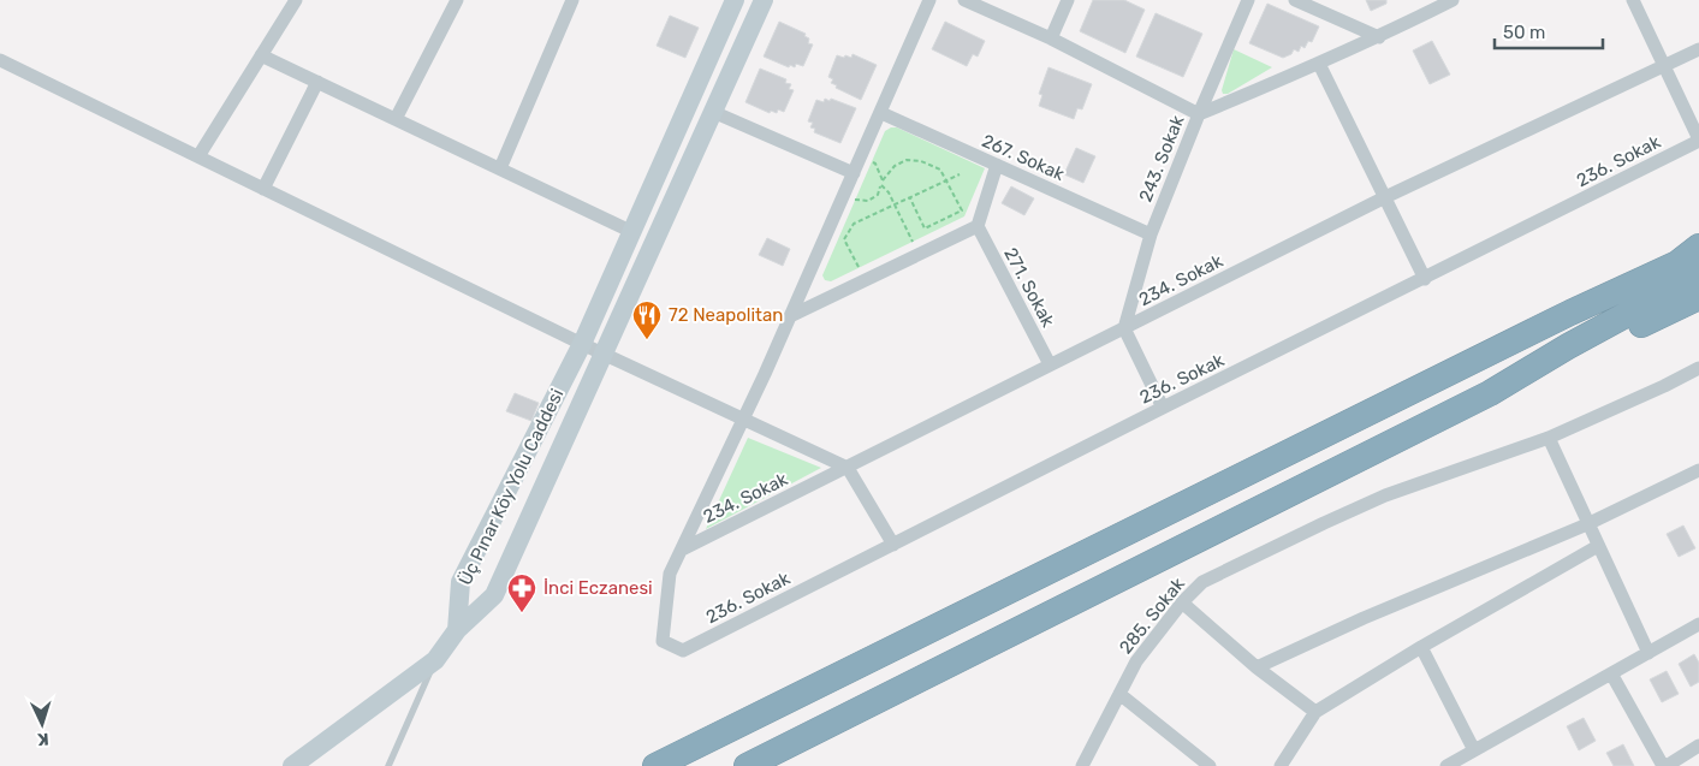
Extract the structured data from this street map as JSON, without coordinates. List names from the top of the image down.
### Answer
{
  "streets": {
    "main road": ["Üç Pınar Köy Yolu Caddesi"],
    "street": [
      "267. Sokak",
      "243. Sokak",
      "236. Sokak",
      "234. Sokak",
      "271. Sokak",
      "285. Sokak"
    ]
  },
  "crossings": [
    ["267. Sokak", "243. Sokak"],
    ["243. Sokak", "234. Sokak"],
    ["236. Sokak", "234. Sokak"],
    ["234. Sokak", "271. Sokak"]
  ],
  "places": {
    "restaurant": ["72 Neapolitan"],
    "pharmacy": ["İnci Eczanesi"]
  },
  "scale_bar": "50 m",
  "north": "bottom"
}
